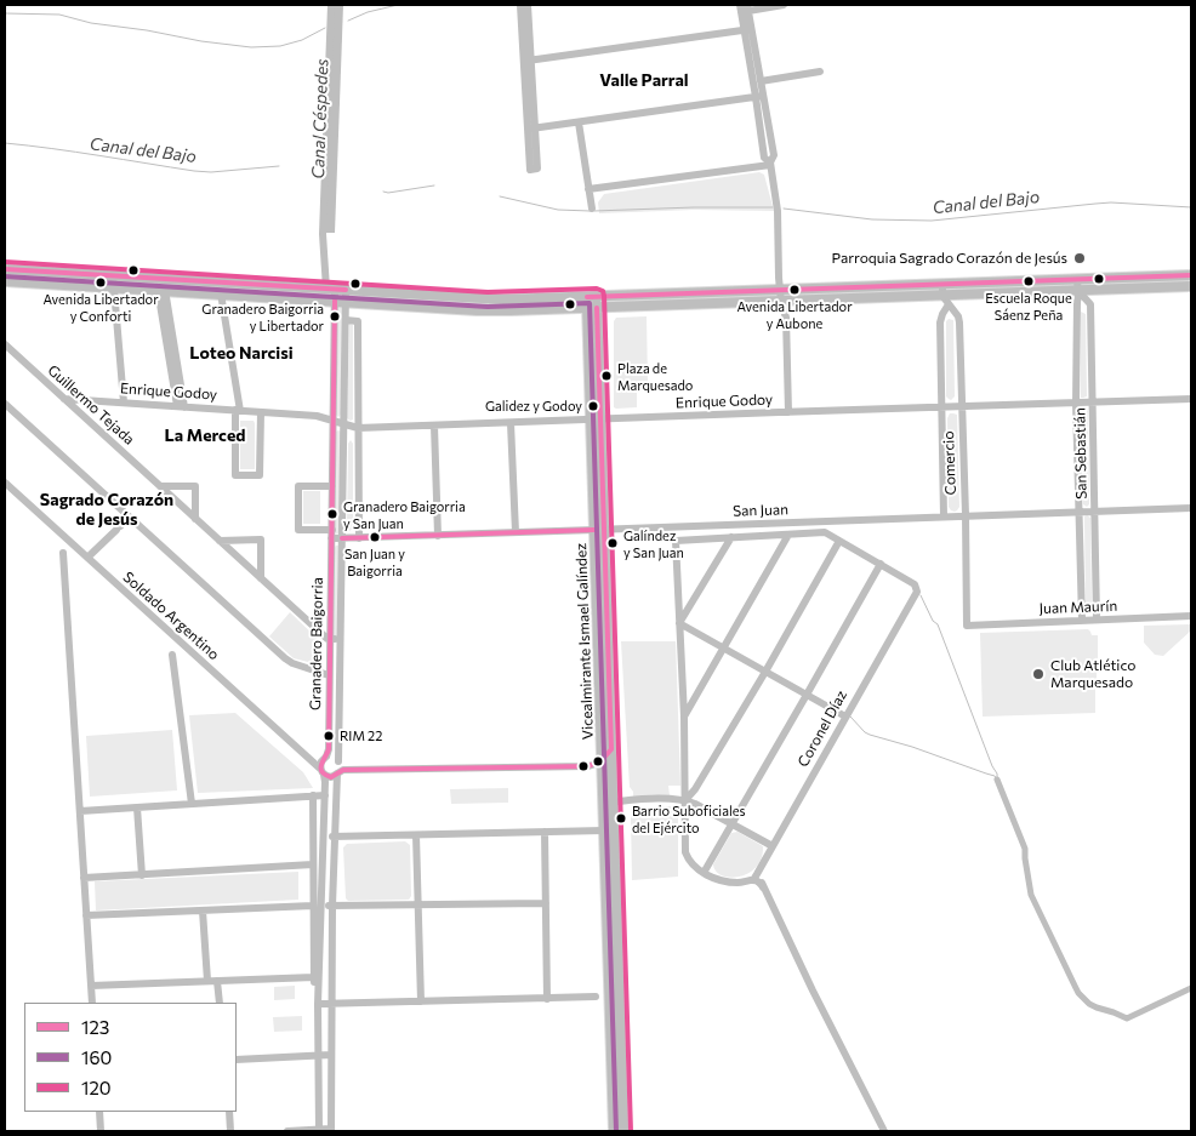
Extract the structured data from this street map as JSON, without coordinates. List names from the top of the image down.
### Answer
{
  "streets": {
    "main road": ["Vicealmirante Ismael Galíndez"],
    "street": [
      "Enrique Godoy",
      "Guillermo Tejada",
      "San Sebastián",
      "Comercio",
      "San Juan",
      "Juan Maurín",
      "Soldado Argentino",
      "Granadero Baigorria",
      "Coronel Díaz"
    ]
  },
  "crossings": [
    ["Enrique Godoy", "Guillermo Tejada"],
    ["Enrique Godoy", "San Sebastián"],
    ["Enrique Godoy", "Comercio"],
    ["Enrique Godoy", "Vicealmirante Ismael Galíndez"],
    ["Enrique Godoy", "Granadero Baigorria"],
    ["Guillermo Tejada", "Granadero Baigorria"],
    ["San Sebastián", "San Juan"],
    ["San Sebastián", "Juan Maurín"],
    ["Comercio", "San Juan"],
    ["Comercio", "Juan Maurín"],
    ["San Juan", "Vicealmirante Ismael Galíndez"],
    ["San Juan", "Granadero Baigorria"],
    ["Soldado Argentino", "Granadero Baigorria"]
  ],
  "districts": [
    "Valle Parral",
    "Loteo Narcisi",
    "La Merced",
    "Sagrado Corazón de Jesús"
  ],
  "water": ["Canal Céspedes", "Canal del Bajo"],
  "places": [
    "Parroquia Sagrado Corazón de Jesús",
    "Escuela Roque Sáenz Peña",
    "Avenida Libertador y Conforti",
    "Avenida Libertador y Aubone",
    "Granadero Baigorria y Libertador",
    "Plaza de Marquesado",
    "Galidez y Godoy",
    "Granadero Baigorria y San Juan",
    "San Juan y Baigorria",
    "Galíndez y San Juan",
    "Club Atlético Marquesado",
    "RIM 22",
    "Barrio Suboficiales del Ejército"
  ],
  "lines": ["transit line 120", "transit line 123", "transit line 160"],
  "legend": ["123", "160", "120"]
}
